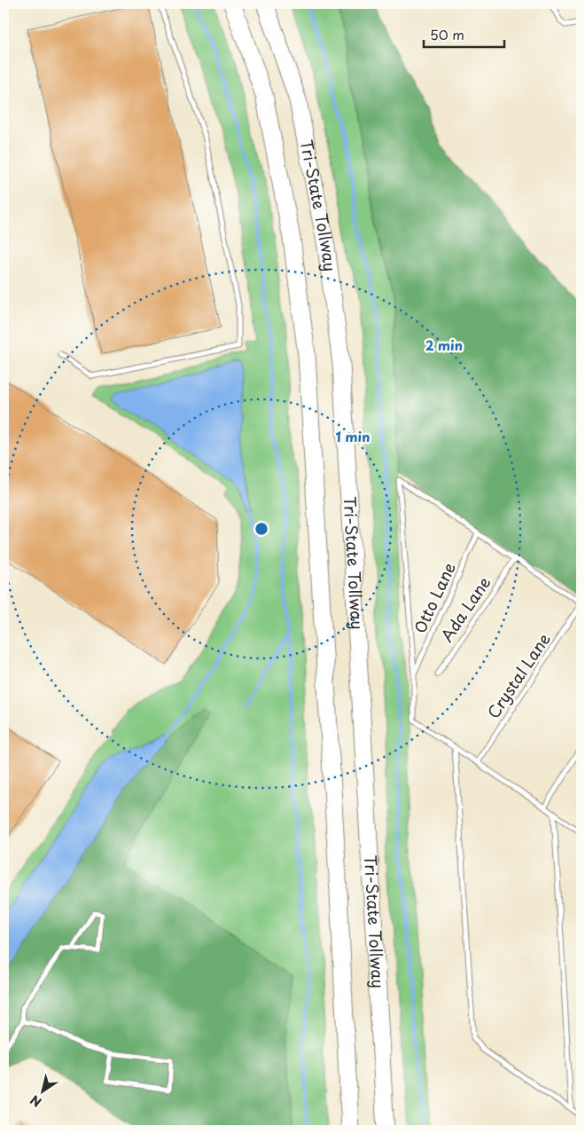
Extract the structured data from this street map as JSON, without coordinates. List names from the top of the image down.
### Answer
{
  "streets": {
    "highway": ["Tri-State Tollway"],
    "lane": ["Otto Lane", "Ada Lane", "Crystal Lane"]
  },
  "scale_bar": "50 m",
  "north": "bottom left",
  "rings": ["2 min", "1 min"]
}
